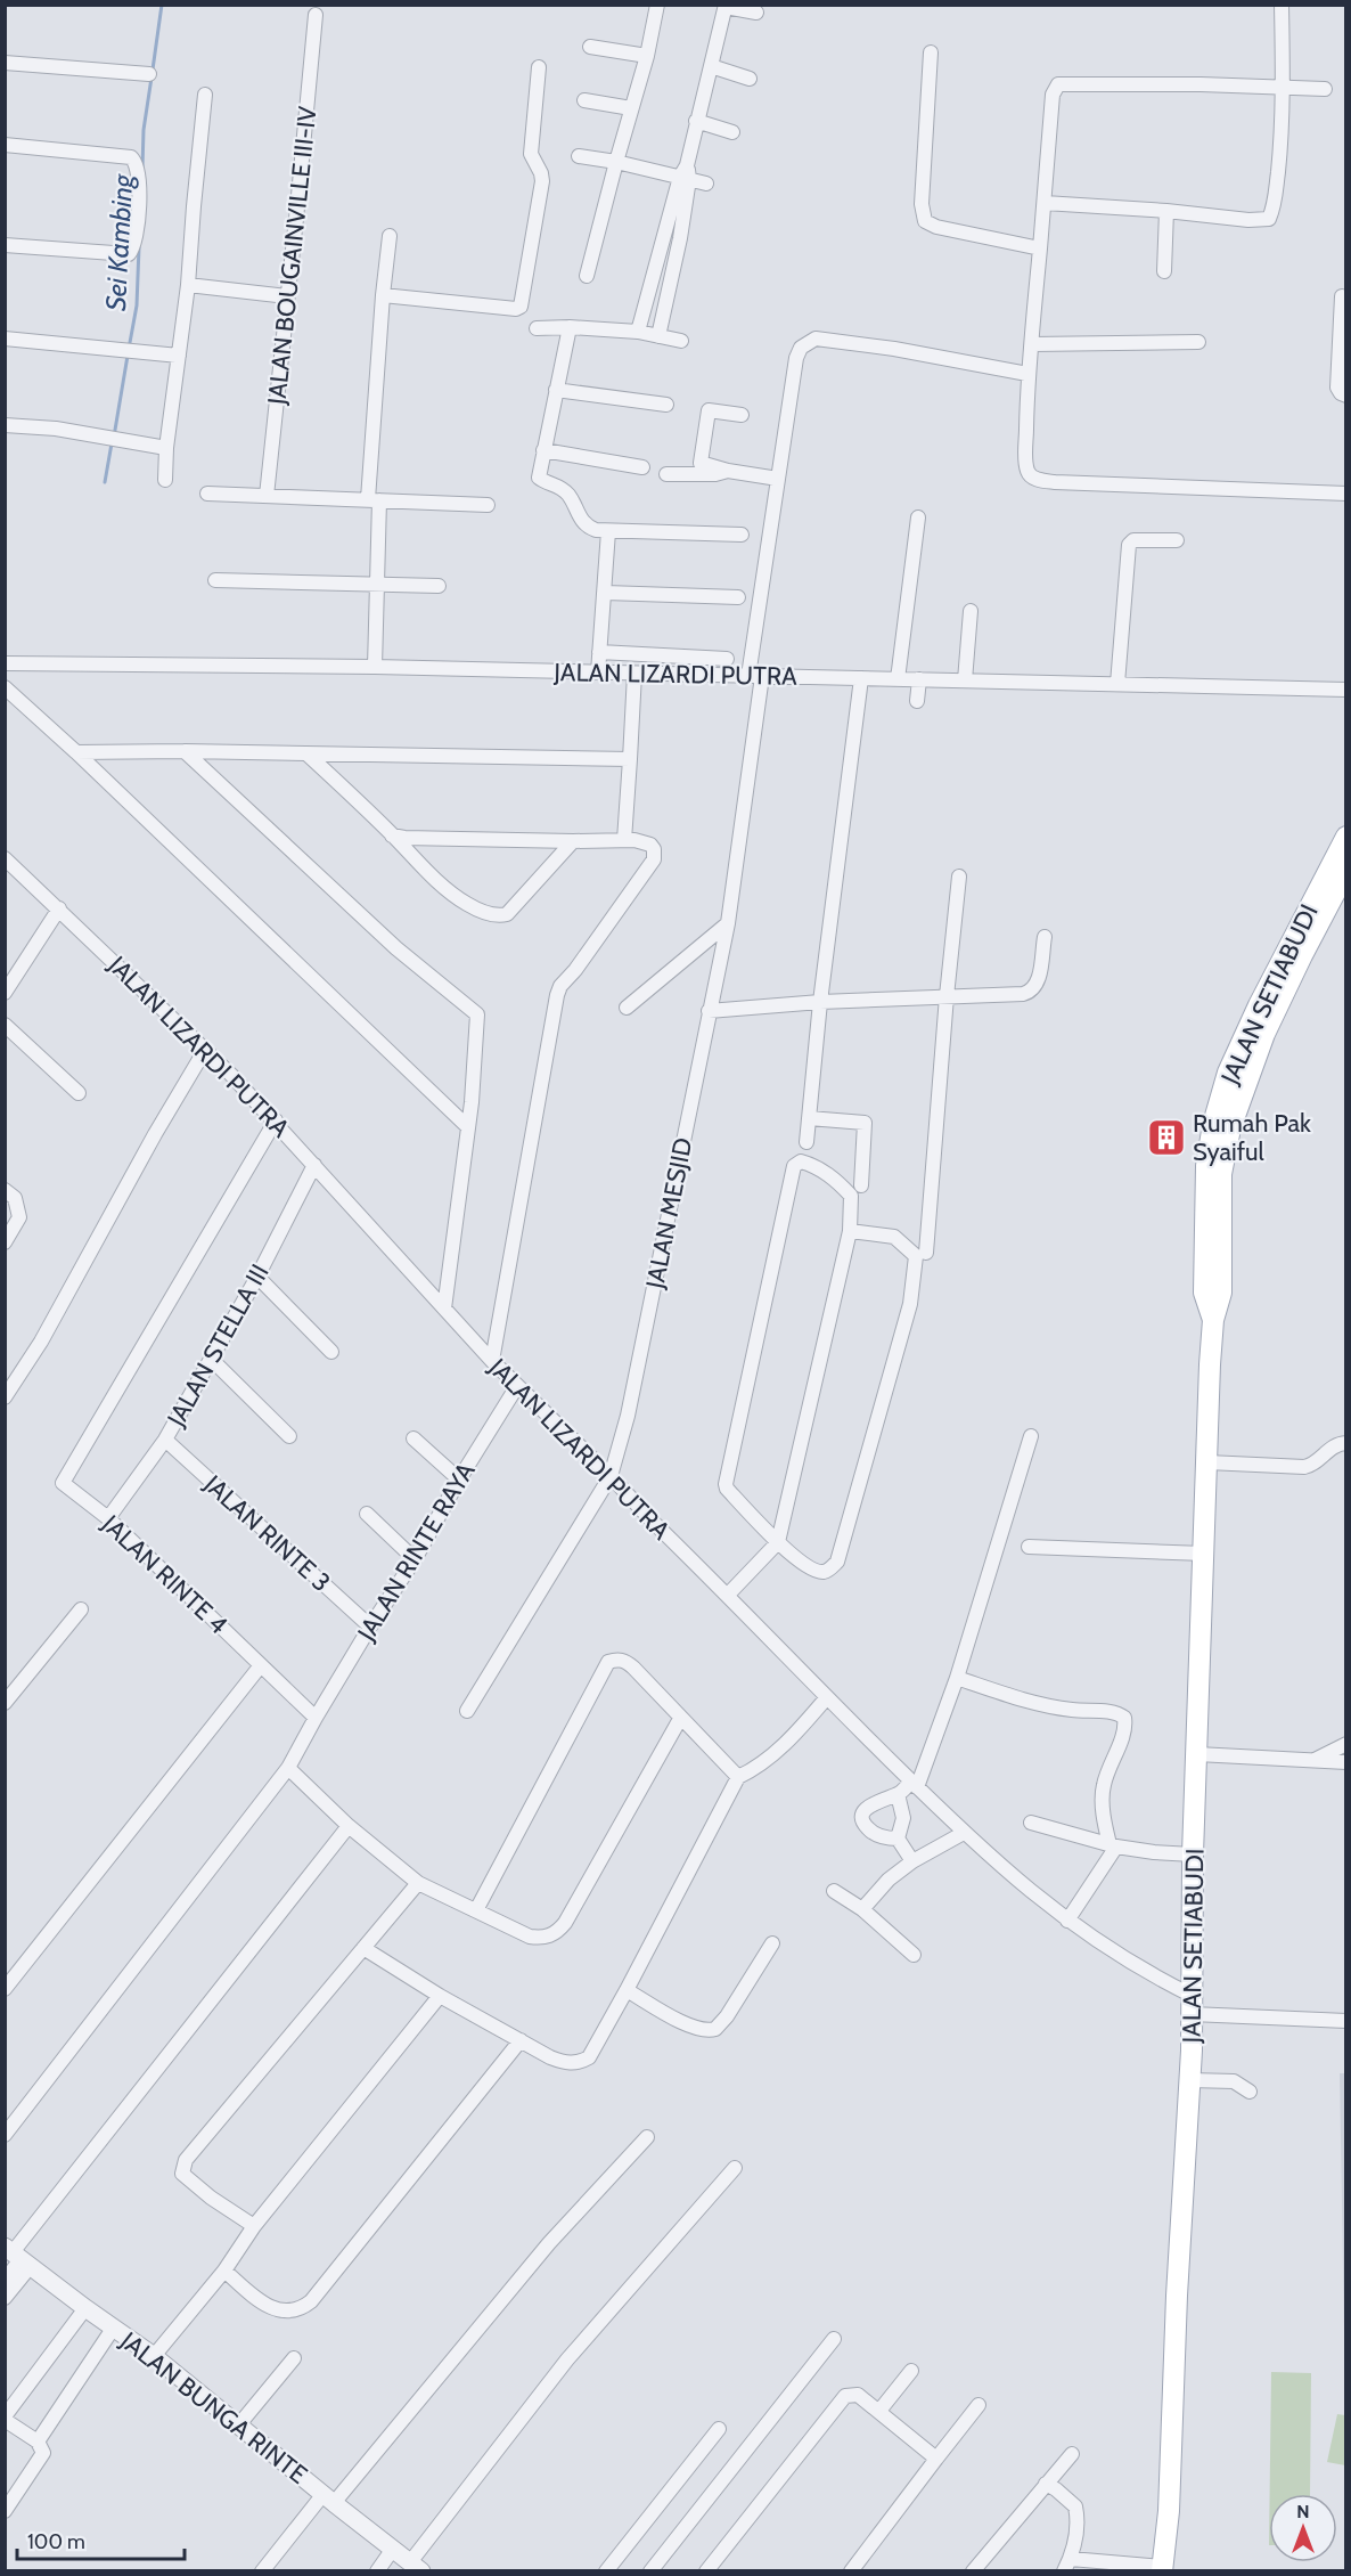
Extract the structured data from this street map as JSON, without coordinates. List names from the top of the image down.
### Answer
{
  "streets": {
    "main road": ["JALAN SETIABUDI"],
    "street": [
      "JALAN BOUGAINVILLE III-IV",
      "JALAN LIZARDI PUTRA",
      "JALAN MESJID",
      "JALAN STELLA III",
      "JALAN RINTE 3",
      "JALAN RINTE RAYA",
      "JALAN RINTE 4",
      "JALAN BUNGA RINTE"
    ]
  },
  "crossings": [
    ["JALAN LIZARDI PUTRA", "JALAN SETIABUDI"],
    ["JALAN LIZARDI PUTRA", "JALAN MESJID"],
    ["JALAN LIZARDI PUTRA", "JALAN STELLA III"],
    ["JALAN LIZARDI PUTRA", "JALAN RINTE RAYA"],
    ["JALAN LIZARDI PUTRA", "JALAN RINTE 4"],
    ["JALAN STELLA III", "JALAN RINTE 3"],
    ["JALAN STELLA III", "JALAN RINTE 4"],
    ["JALAN RINTE 3", "JALAN RINTE RAYA"],
    ["JALAN RINTE RAYA", "JALAN RINTE 4"]
  ],
  "water": ["Sei Kambing"],
  "places": {
    "building": ["Rumah Pak Syaiful"]
  },
  "scale_bar": "100 m",
  "north": "top"
}
